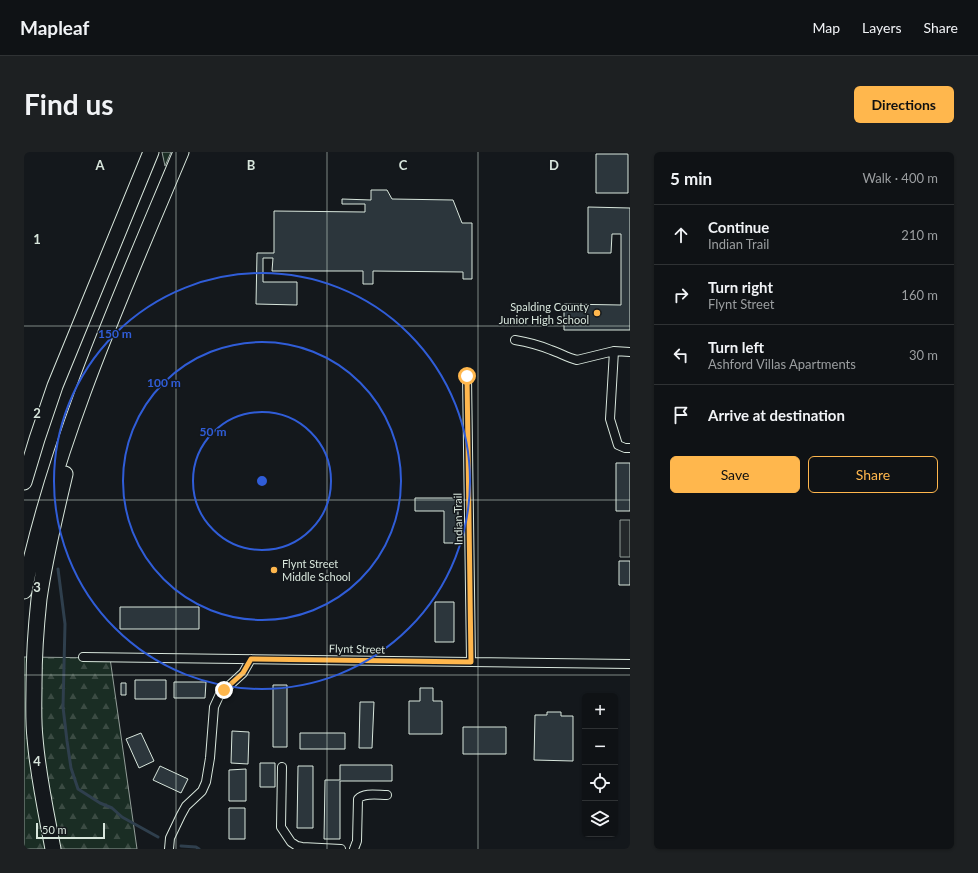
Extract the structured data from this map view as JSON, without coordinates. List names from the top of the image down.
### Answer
{
  "streets": {
    "street": ["Indian Trail", "Flynt Street"]
  },
  "crossings": [
    ["Indian Trail", "Flynt Street"]
  ],
  "places": ["Spalding County Junior High School", "Flynt Street Middle School"],
  "scale_bar": "50 m",
  "page": {
    "header": "Mapleaf",
    "nav": ["Map", "Layers", "Share"],
    "buttons": [
      "Directions",
      ["Save", "Share"]
    ],
    "title": "Find us",
    "heading": ["5 min", "Walk · 400 m"],
    "list": [
      ["Continue", "Indian Trail", "210 m"],
      ["Turn right", "Flynt Street", "160 m"],
      ["Turn left", "Ashford Villas Apartments", "30 m"],
      "Arrive at destination"
    ],
    "map_buttons": ["+", "−"],
    "scale": "50 m"
  },
  "grid": {
    "columns": [
      "A",
      "B",
      "C",
      "D"
    ],
    "rows": [
      "1",
      "2",
      "3",
      "4"
    ]
  },
  "rings": ["150 m", "100 m", "50 m"]
}
